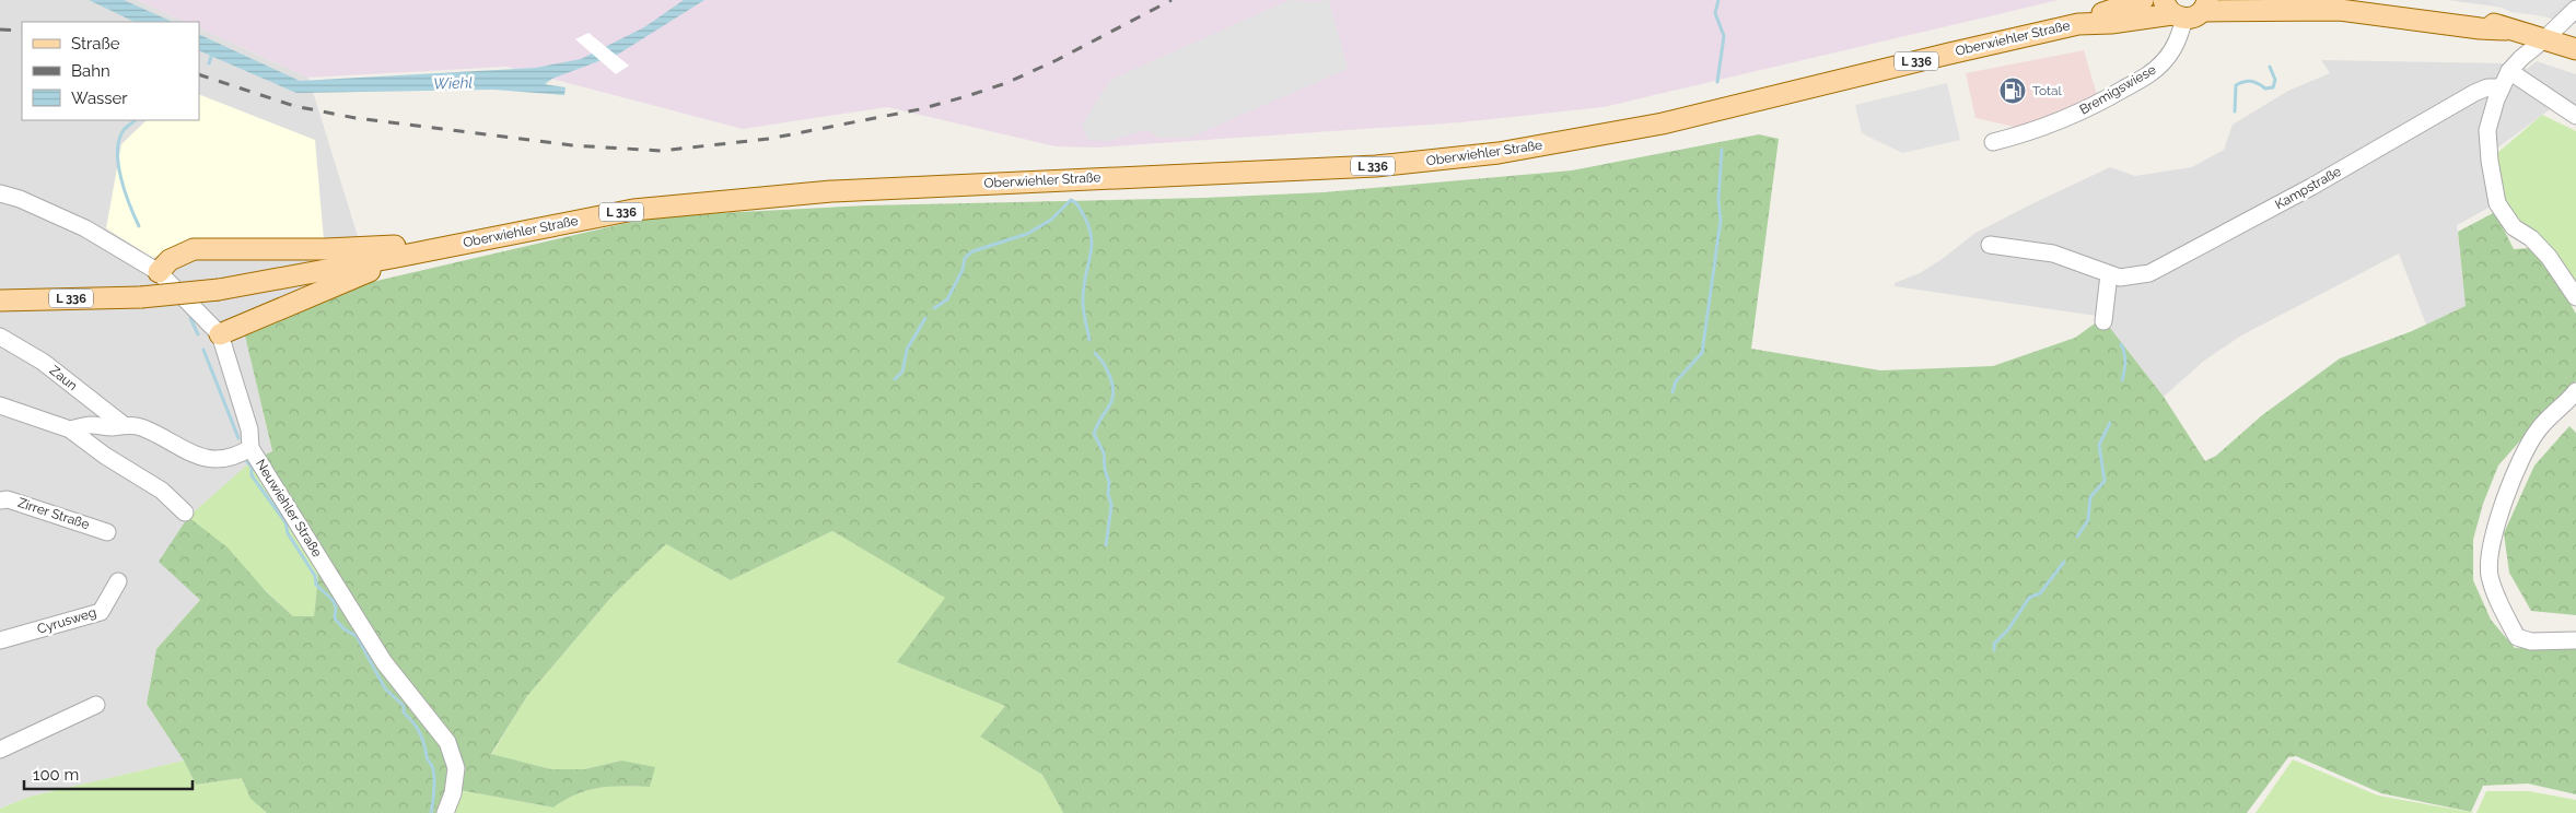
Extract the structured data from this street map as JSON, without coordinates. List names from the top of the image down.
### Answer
{
  "streets": {
    "main road": ["Oberwiehler Straße", "L 336"],
    "street": [
      "Bremigswiese",
      "Kampstraße",
      "Zaun",
      "Neuwiehler Straße",
      "Zirrer Straße",
      "Cyrusweg"
    ]
  },
  "crossings": [
    ["Oberwiehler Straße", "L 336"],
    ["Oberwiehler Straße", "Bremigswiese"],
    ["L 336", "Neuwiehler Straße"],
    ["Zaun", "Neuwiehler Straße"]
  ],
  "water": ["Wiehl"],
  "places": {
    "fuel station": ["Total"]
  },
  "legend": ["Straße", "Bahn", "Wasser"],
  "scale_bar": "100 m"
}
